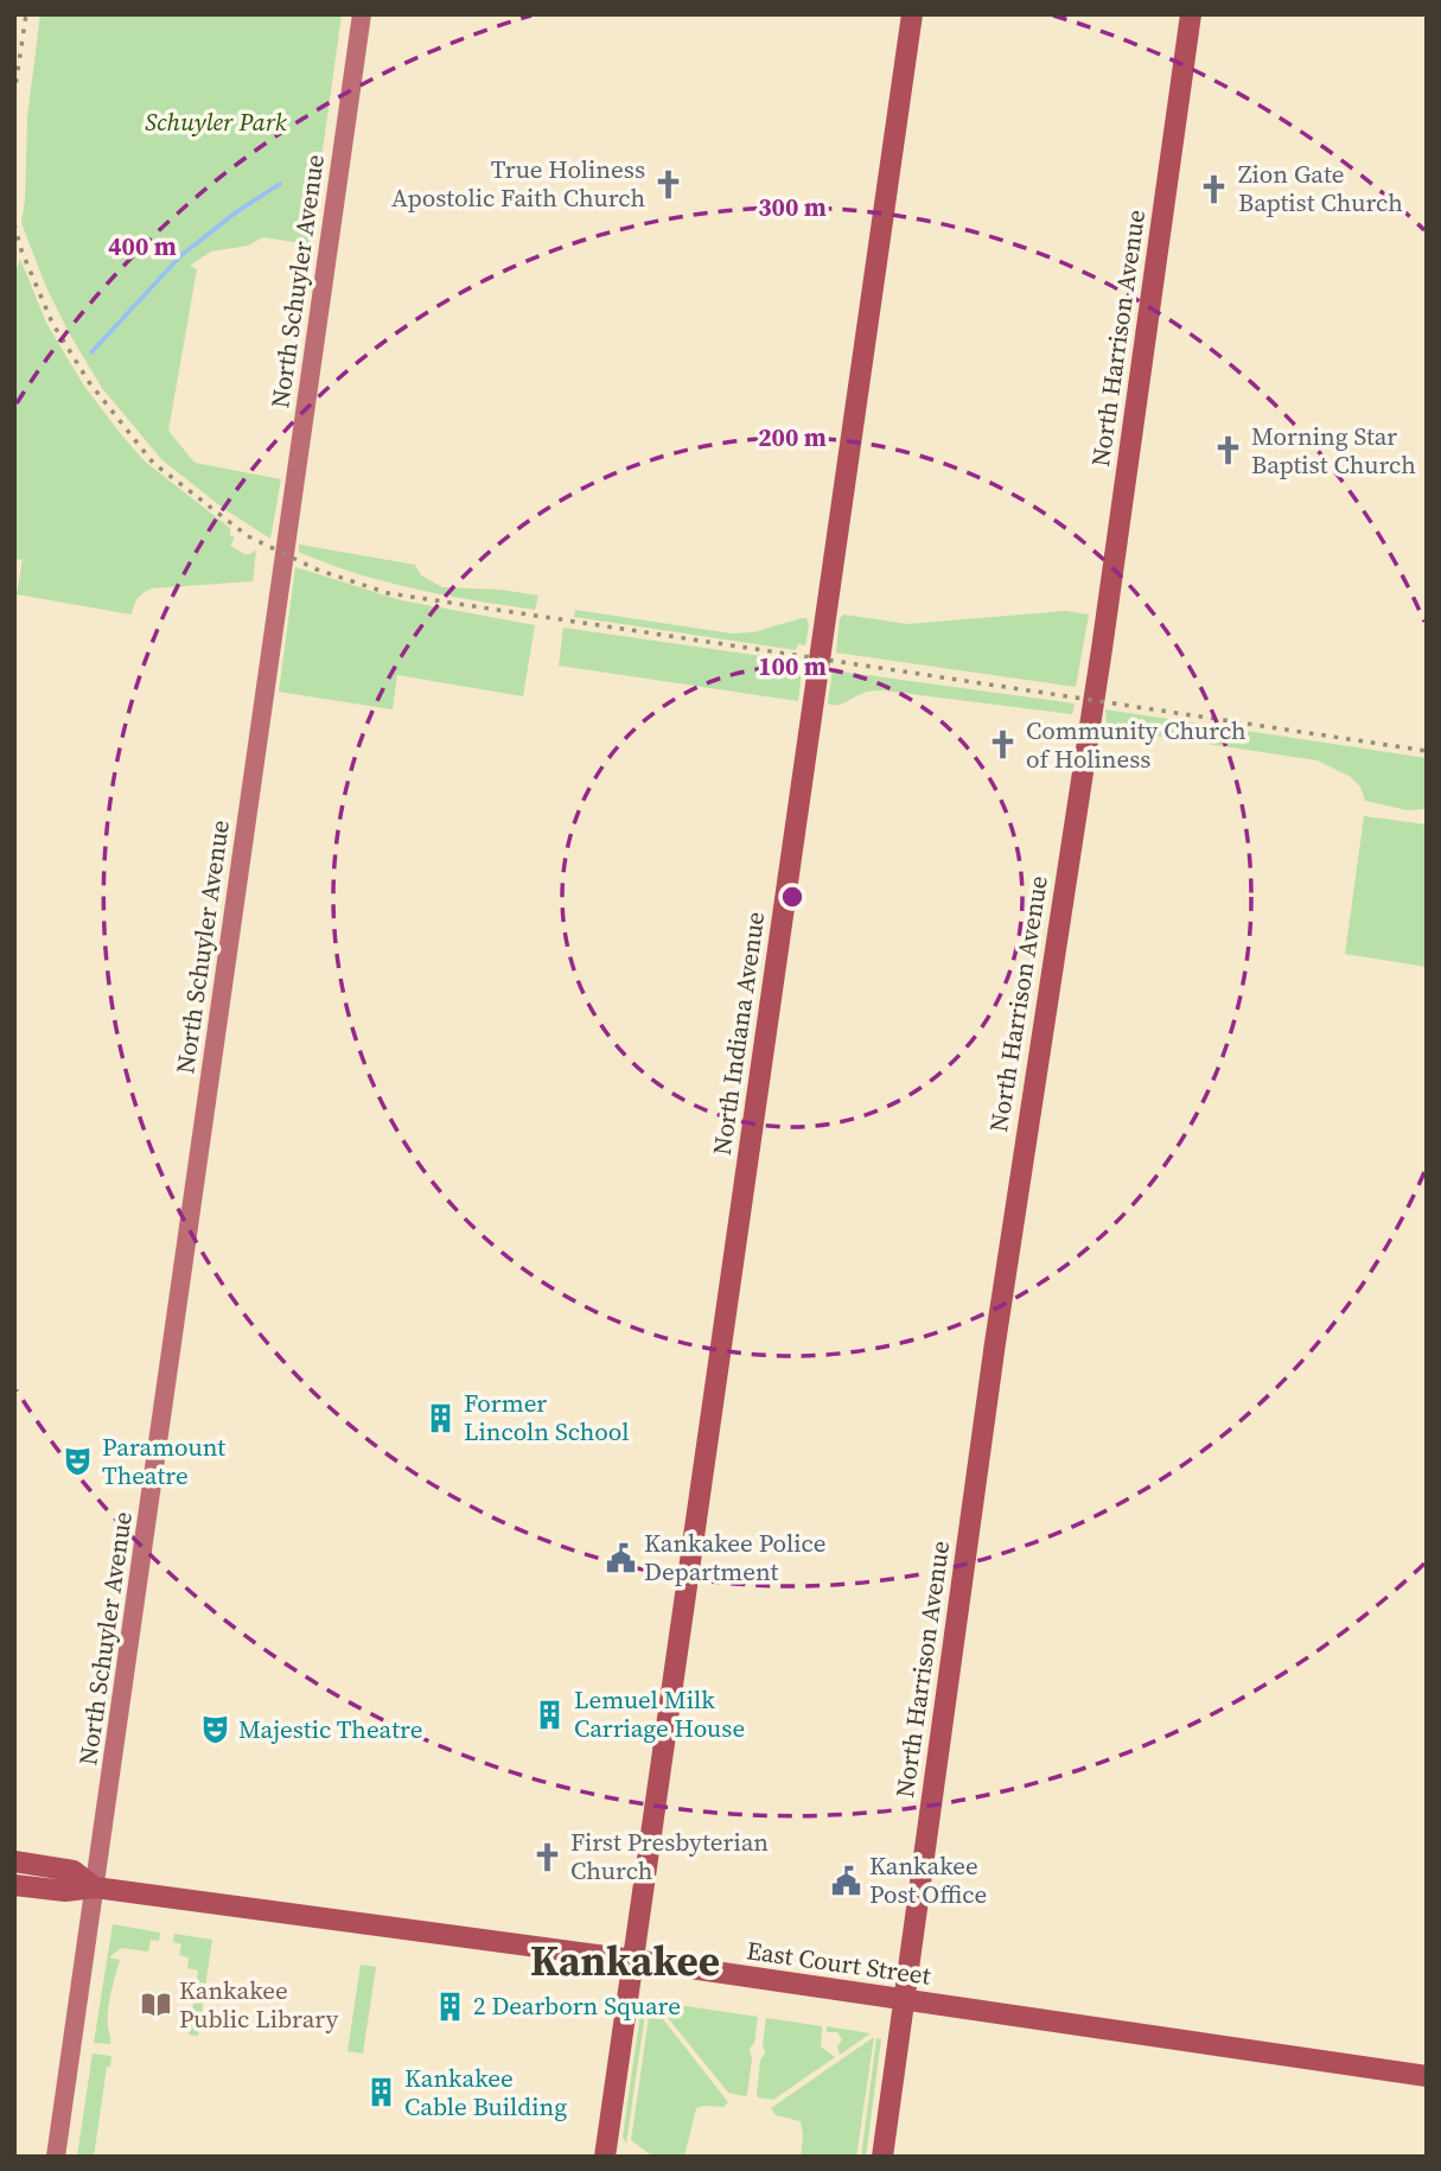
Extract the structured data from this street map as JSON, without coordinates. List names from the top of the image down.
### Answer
{
  "streets": {
    "main road": ["North Harrison Avenue", "North Indiana Avenue", "East Court Street"],
    "street": ["North Schuyler Avenue"]
  },
  "crossings": [
    ["North Schuyler Avenue", "East Court Street"],
    ["North Harrison Avenue", "East Court Street"],
    ["North Indiana Avenue", "East Court Street"]
  ],
  "districts": ["Kankakee"],
  "parks": ["Schuyler Park"],
  "places": {
    "church": [
      "True Holiness Apostolic Faith Church",
      "Zion Gate Baptist Church",
      "Morning Star Baptist Church",
      "Community Church of Holiness",
      "First Presbyterian Church"
    ],
    "building": [
      "Former Lincoln School",
      "Lemuel Milk Carriage House",
      "2 Dearborn Square",
      "Kankakee Cable Building"
    ],
    "theatre": ["Paramount Theatre", "Majestic Theatre"],
    "public building": ["Kankakee Police Department", "Kankakee Post Office"],
    "library": ["Kankakee Public Library"]
  },
  "rings": [
    "300 m",
    "400 m",
    "200 m",
    "100 m"
  ]
}
